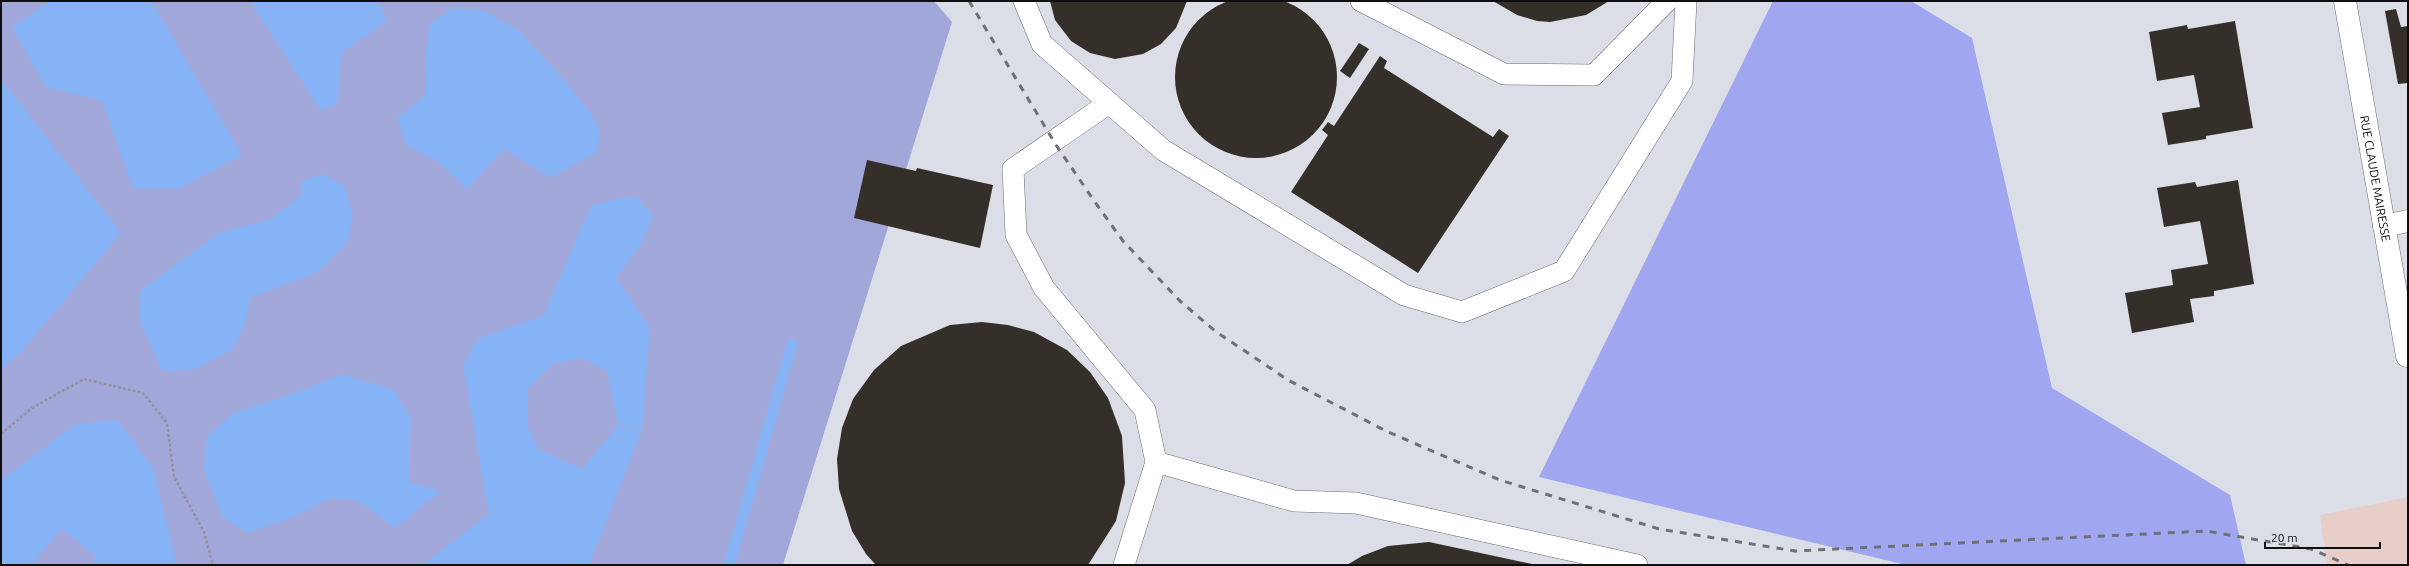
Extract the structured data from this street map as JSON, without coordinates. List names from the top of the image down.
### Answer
{
  "streets": {
    "street": ["RUE CLAUDE MAIRESSE"]
  },
  "scale_bar": "20 m"
}
